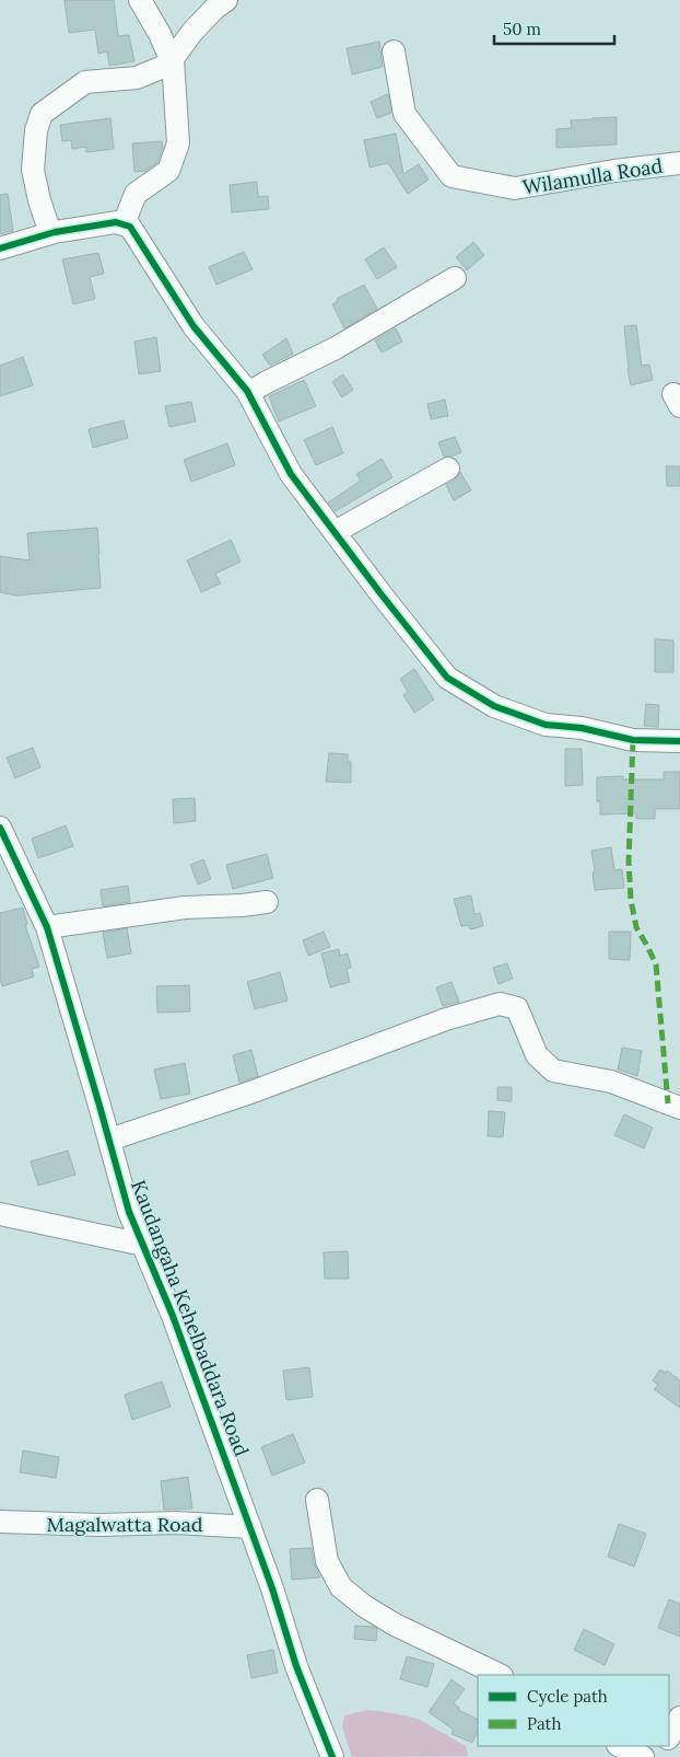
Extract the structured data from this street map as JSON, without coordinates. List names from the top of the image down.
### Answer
{
  "streets": {
    "street": ["Wilamulla Road", "Kaudangaha Kehelbaddara Road", "Magalwatta Road"]
  },
  "crossings": [
    ["Kaudangaha Kehelbaddara Road", "Magalwatta Road"]
  ],
  "legend": ["Cycle path", "Path"],
  "scale_bar": "50 m"
}
